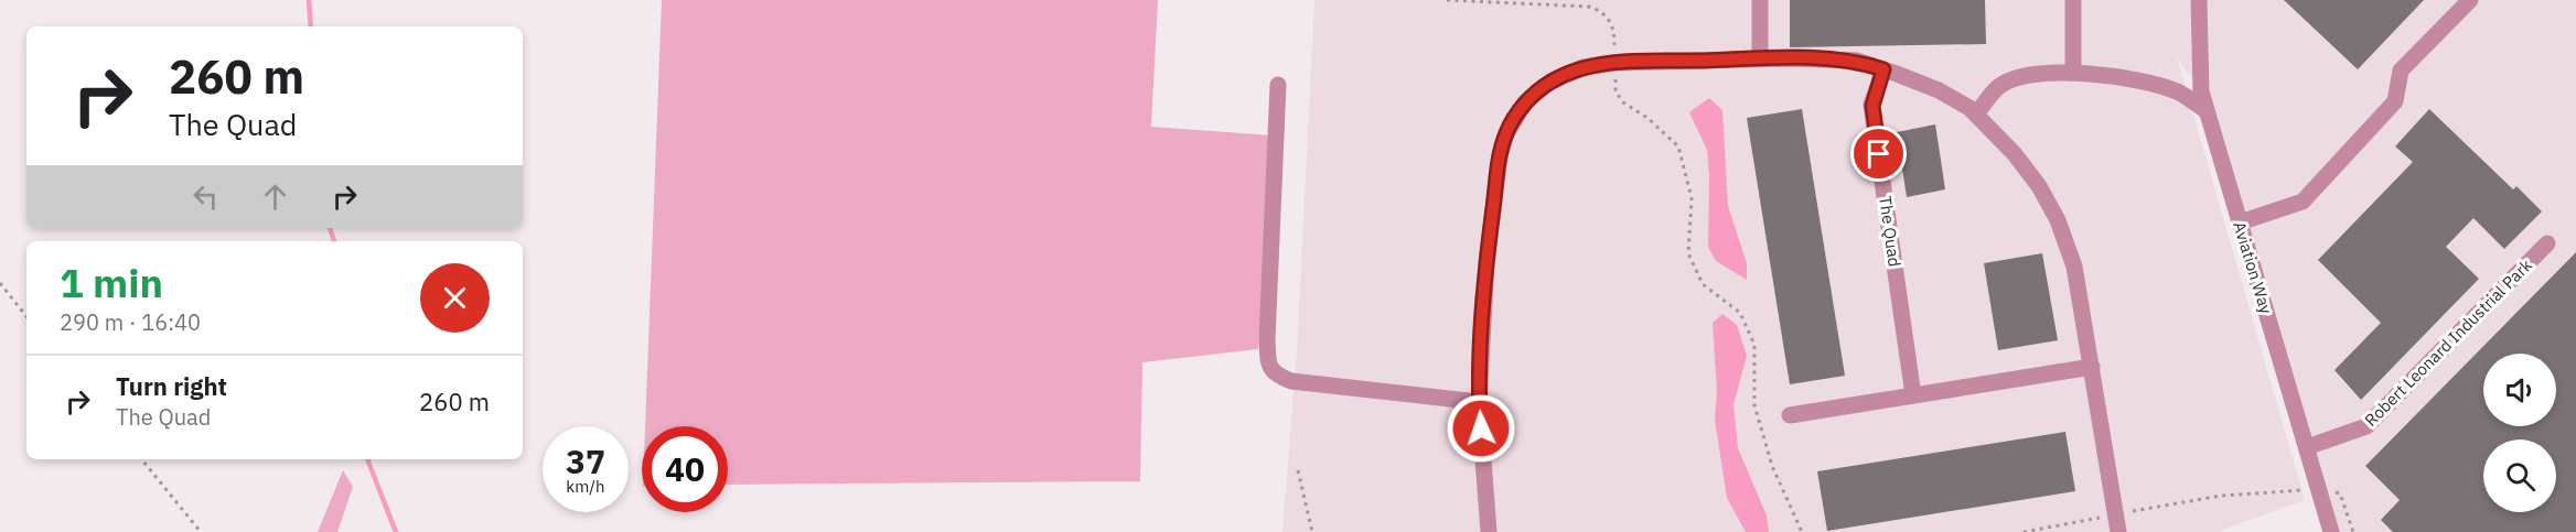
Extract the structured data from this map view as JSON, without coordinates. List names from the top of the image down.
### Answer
{
  "streets": {
    "street": ["The Quad", "Aviation Way", "Robert Leonard Industrial Park"]
  },
  "crossings": [
    ["Aviation Way", "Robert Leonard Industrial Park"]
  ],
  "page": {
    "turn": ["260 m", "The Quad"],
    "heading": ["1 min", "290 m · 16:40"],
    "list": [
      {
        "name": "Turn right",
        "note": "The Quad",
        "value": "260 m"
      }
    ],
    "speed": "37 km/h",
    "limit": "40"
  }
}
